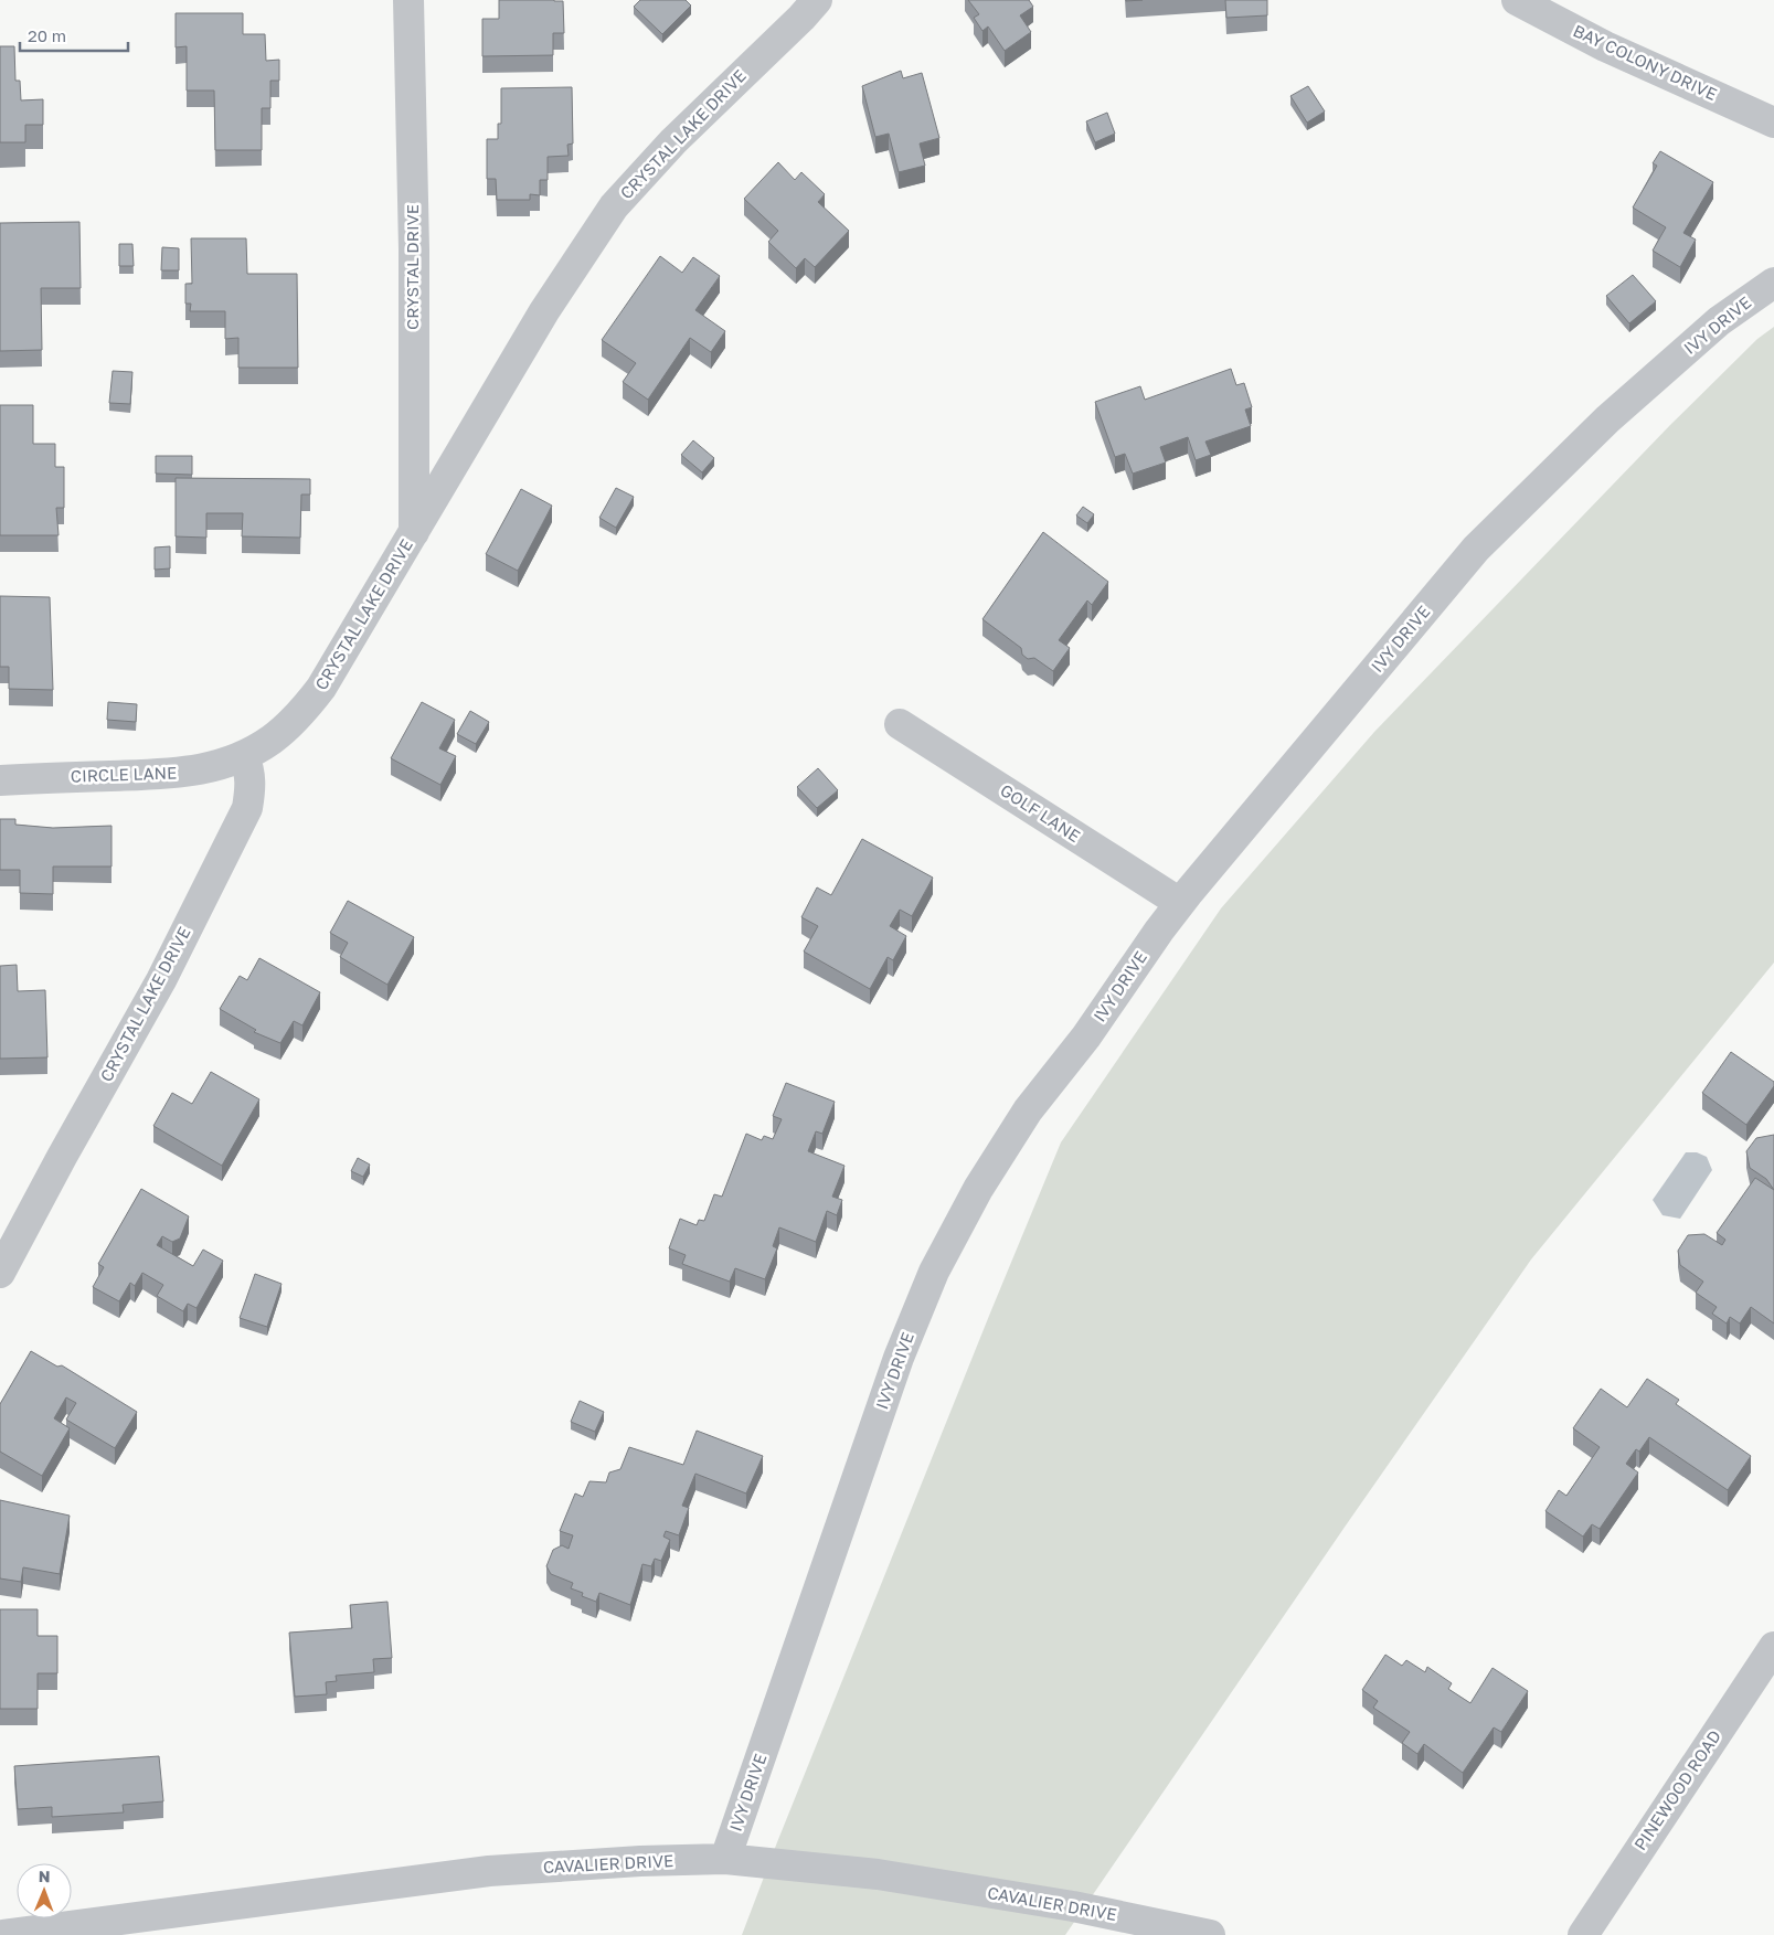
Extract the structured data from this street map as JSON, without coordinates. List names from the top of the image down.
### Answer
{
  "streets": {
    "street": [
      "BAY COLONY DRIVE",
      "CRYSTAL LAKE DRIVE",
      "CRYSTAL DRIVE",
      "IVY DRIVE",
      "CIRCLE LANE",
      "GOLF LANE",
      "PINEWOOD ROAD",
      "CAVALIER DRIVE"
    ]
  },
  "crossings": [
    ["CRYSTAL LAKE DRIVE", "CRYSTAL DRIVE"],
    ["CRYSTAL LAKE DRIVE", "CIRCLE LANE"],
    ["IVY DRIVE", "GOLF LANE"],
    ["IVY DRIVE", "CAVALIER DRIVE"]
  ],
  "scale_bar": "20 m",
  "north": "top"
}
